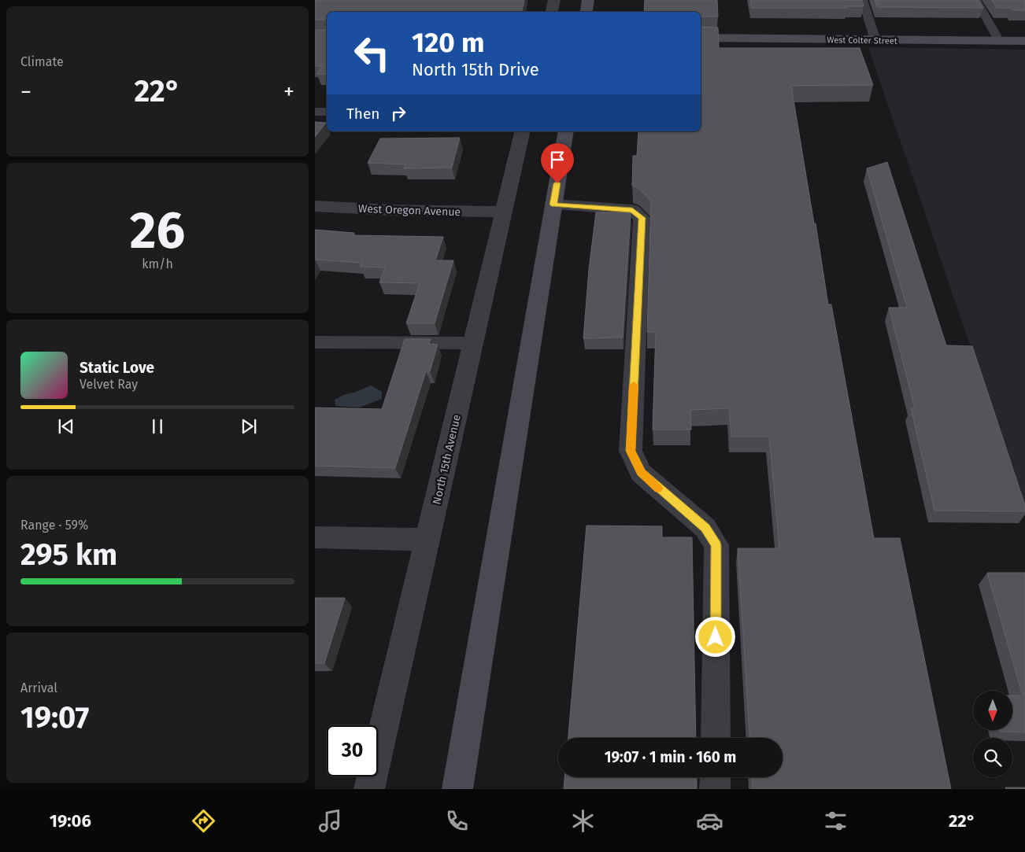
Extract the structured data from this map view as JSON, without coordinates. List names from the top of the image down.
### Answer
{
  "streets": {
    "street": ["West Colter Street", "West Oregon Avenue", "North 15th Avenue"]
  },
  "crossings": [
    ["West Oregon Avenue", "North 15th Avenue"]
  ],
  "north": "bottom",
  "page": {
    "tile": [
      "Climate",
      ["26", "km/h"],
      ["Range · 59%", "295 km"],
      ["Arrival", "19:07"]
    ],
    "turn": ["120 m", "North 15th Drive"],
    "heat": ["−", "22°", "+"],
    "then": "Then",
    "song": ["Static Love", "Velvet Ray"],
    "limit": "30",
    "trip": "19:07 · 1 min · 160 m",
    "tabs": ["19:06", "22°"]
  }
}
